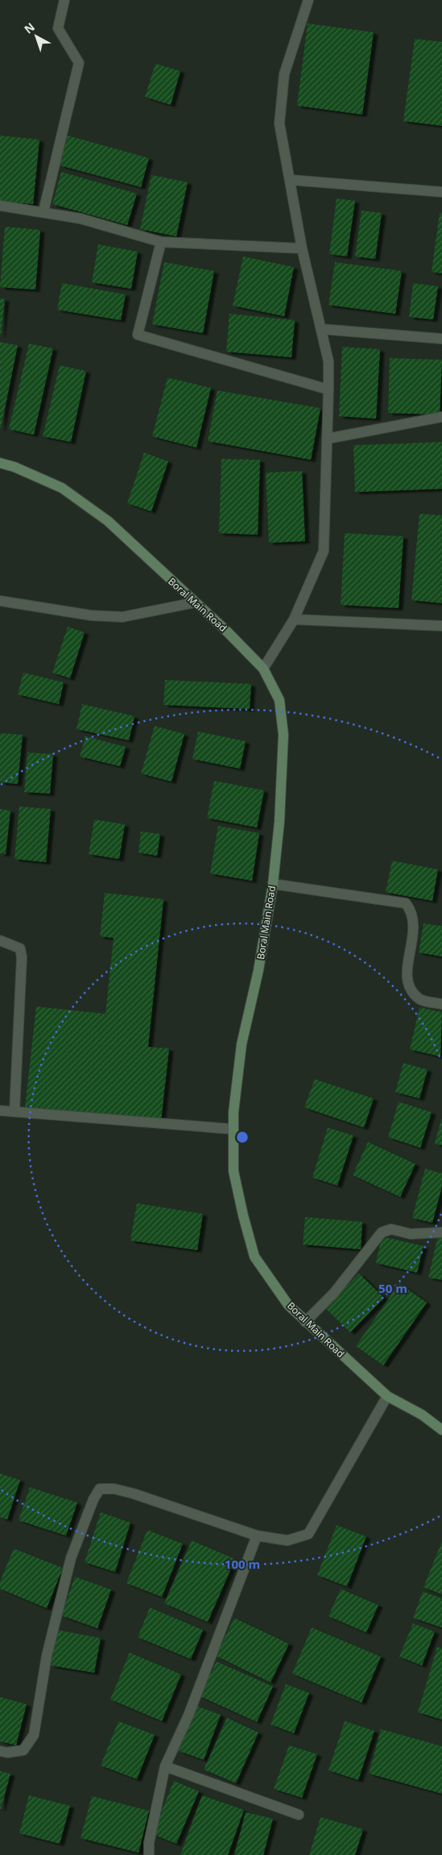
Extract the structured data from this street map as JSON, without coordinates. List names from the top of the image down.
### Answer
{
  "streets": {
    "main road": ["Boral Main Road"]
  },
  "north": "top left",
  "rings": ["50 m", "100 m"]
}
